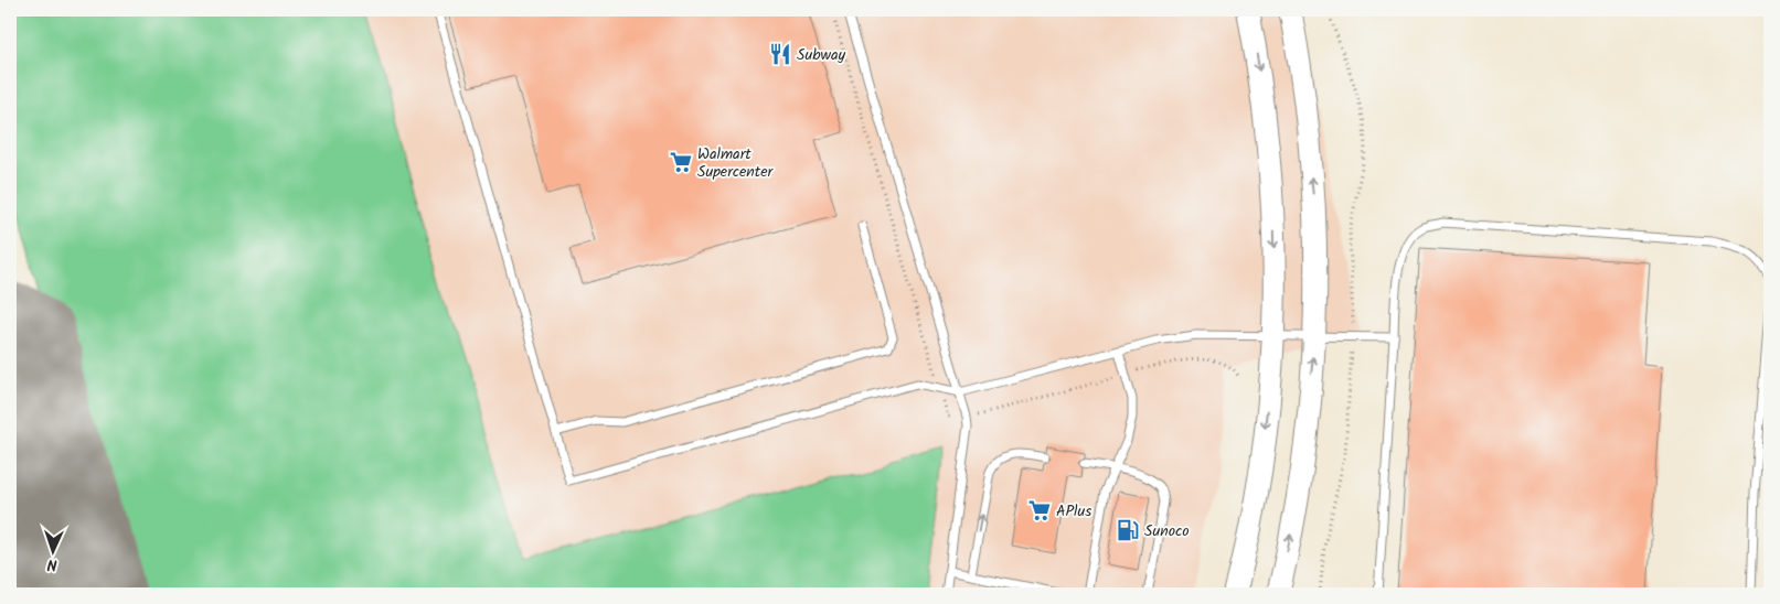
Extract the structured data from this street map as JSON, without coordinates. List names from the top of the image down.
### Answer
{
  "places": {
    "restaurant": ["Subway"],
    "supermarket": ["Walmart Supercenter", "APlus"],
    "fuel station": ["Sunoco"]
  },
  "north": "bottom"
}
